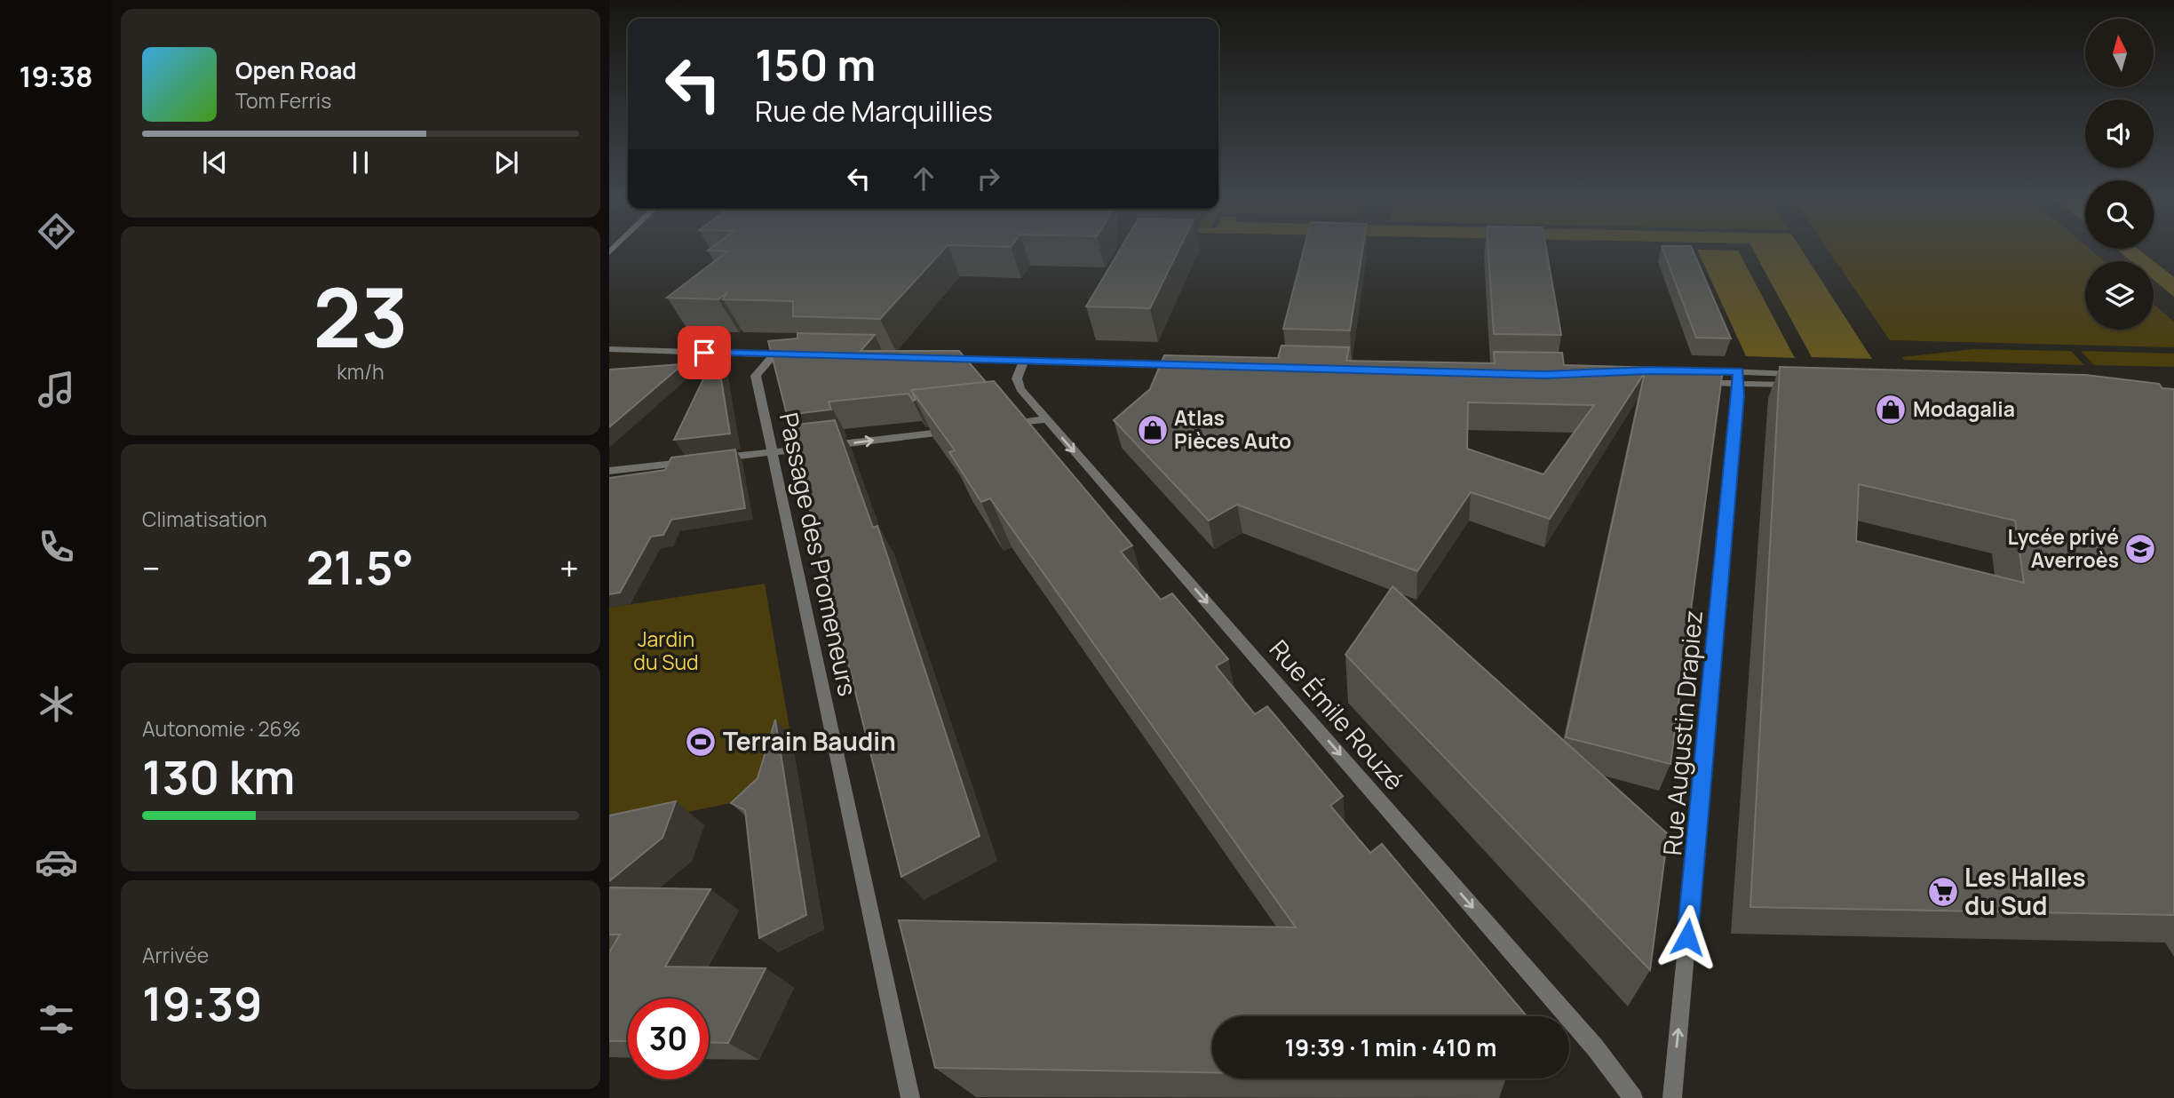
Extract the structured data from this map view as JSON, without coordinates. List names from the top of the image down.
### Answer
{
  "streets": {
    "street": ["Passage des Promeneurs", "Rue Émile Rouzé", "Rue Augustin Drapiez"]
  },
  "one_way": ["Rue Émile Rouzé", "Rue Augustin Drapiez"],
  "parks": ["Jardin du Sud"],
  "places": {
    "shop": ["Modagalia", "Atlas Pièces Auto"],
    "school or university": ["Lycée privé Averroès"],
    "sports": ["Terrain Baudin"],
    "supermarket": ["Les Halles du Sud"]
  },
  "north": "top",
  "page": {
    "tabs": "19:38",
    "turn": ["150 m", "Rue de Marquillies"],
    "song": ["Open Road", "Tom Ferris"],
    "tile": [
      ["23", "km/h"],
      "Climatisation",
      ["Autonomie · 26%", "130 km"],
      ["Arrivée", "19:39"]
    ],
    "heat": ["−", "21.5°", "+"],
    "limit": "30",
    "trip": "19:39 · 1 min · 410 m"
  }
}
